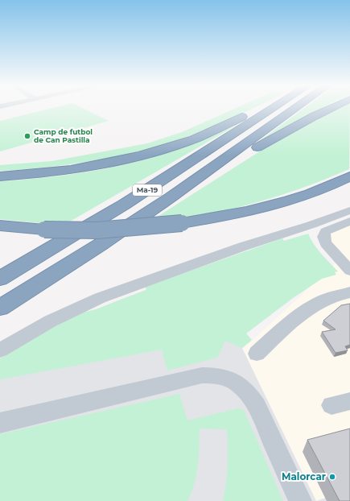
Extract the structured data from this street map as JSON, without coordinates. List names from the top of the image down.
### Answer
{
  "streets": {
    "highway": ["Ma-19"]
  },
  "places": ["Camp de futbol de Can Pastilla", "Malorcar"]
}
